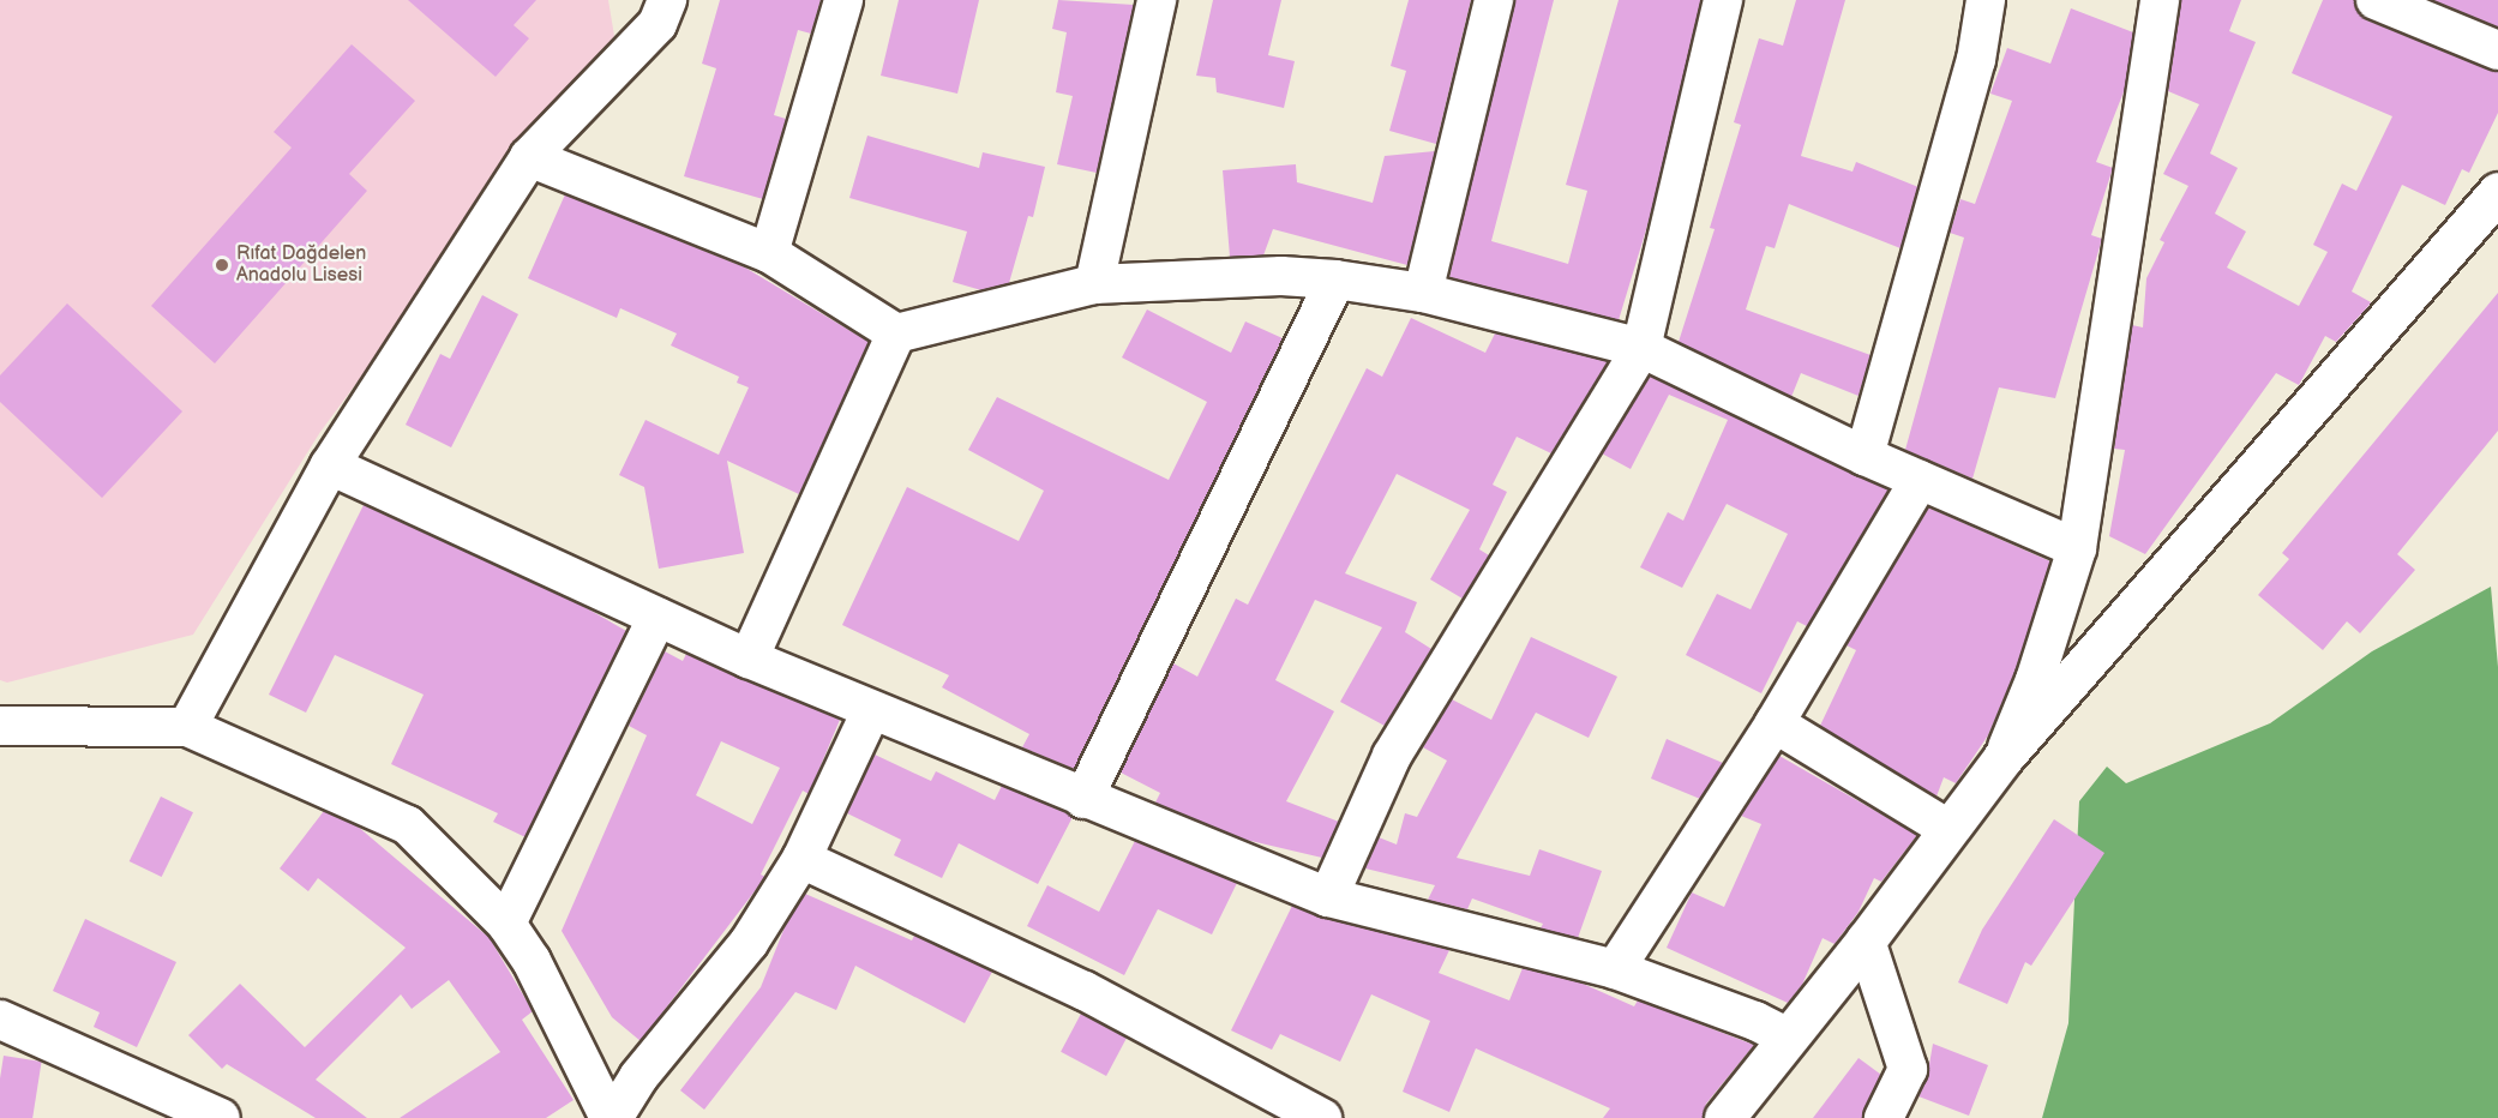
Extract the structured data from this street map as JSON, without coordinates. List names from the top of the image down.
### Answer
{
  "places": ["Rıfat Dağdelen Anadolu Lisesi"]
}
